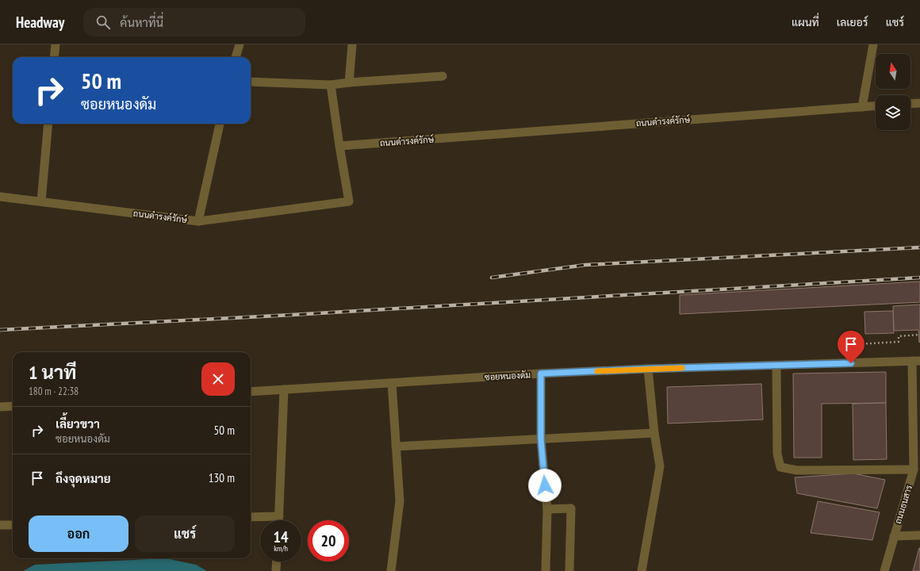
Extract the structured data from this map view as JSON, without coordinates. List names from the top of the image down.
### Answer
{
  "streets": {
    "street": ["ถนนดำรงค์รักษ์", "ซอยหนองดัม", "ถนนธนสาร"]
  },
  "crossings": [
    ["ซอยหนองดัม", "ถนนธนสาร"]
  ],
  "north": "top",
  "page": {
    "header": "Headway",
    "search": "ค้นหาที่นี่",
    "nav": ["แผนที่", "เลเยอร์", "แชร์"],
    "turn": ["50 m", "ซอยหนองดัม"],
    "heading": ["1 นาที", "180 m · 22:38"],
    "list": [
      {
        "name": "เลี้ยวขวา",
        "note": "ซอยหนองดัม",
        "value": "50 m"
      },
      {
        "name": "ถึงจุดหมาย",
        "value": "130 m"
      }
    ],
    "buttons": ["ออก", "แชร์"],
    "speed": "14 km/h",
    "limit": "20"
  }
}
